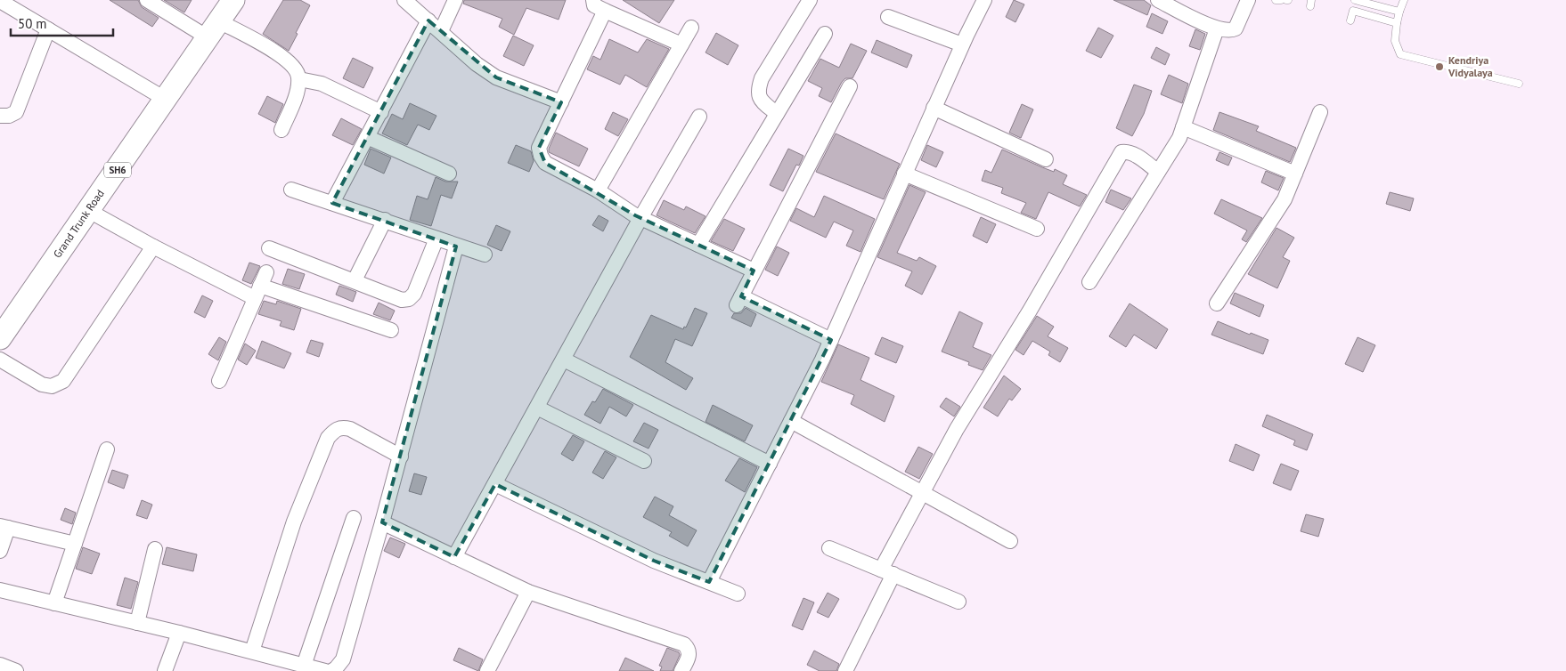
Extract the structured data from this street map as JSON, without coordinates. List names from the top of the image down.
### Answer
{
  "streets": {
    "main road": ["SH6", "Grand Trunk Road"]
  },
  "places": ["Kendriya Vidyalaya"],
  "scale_bar": "50 m"
}
